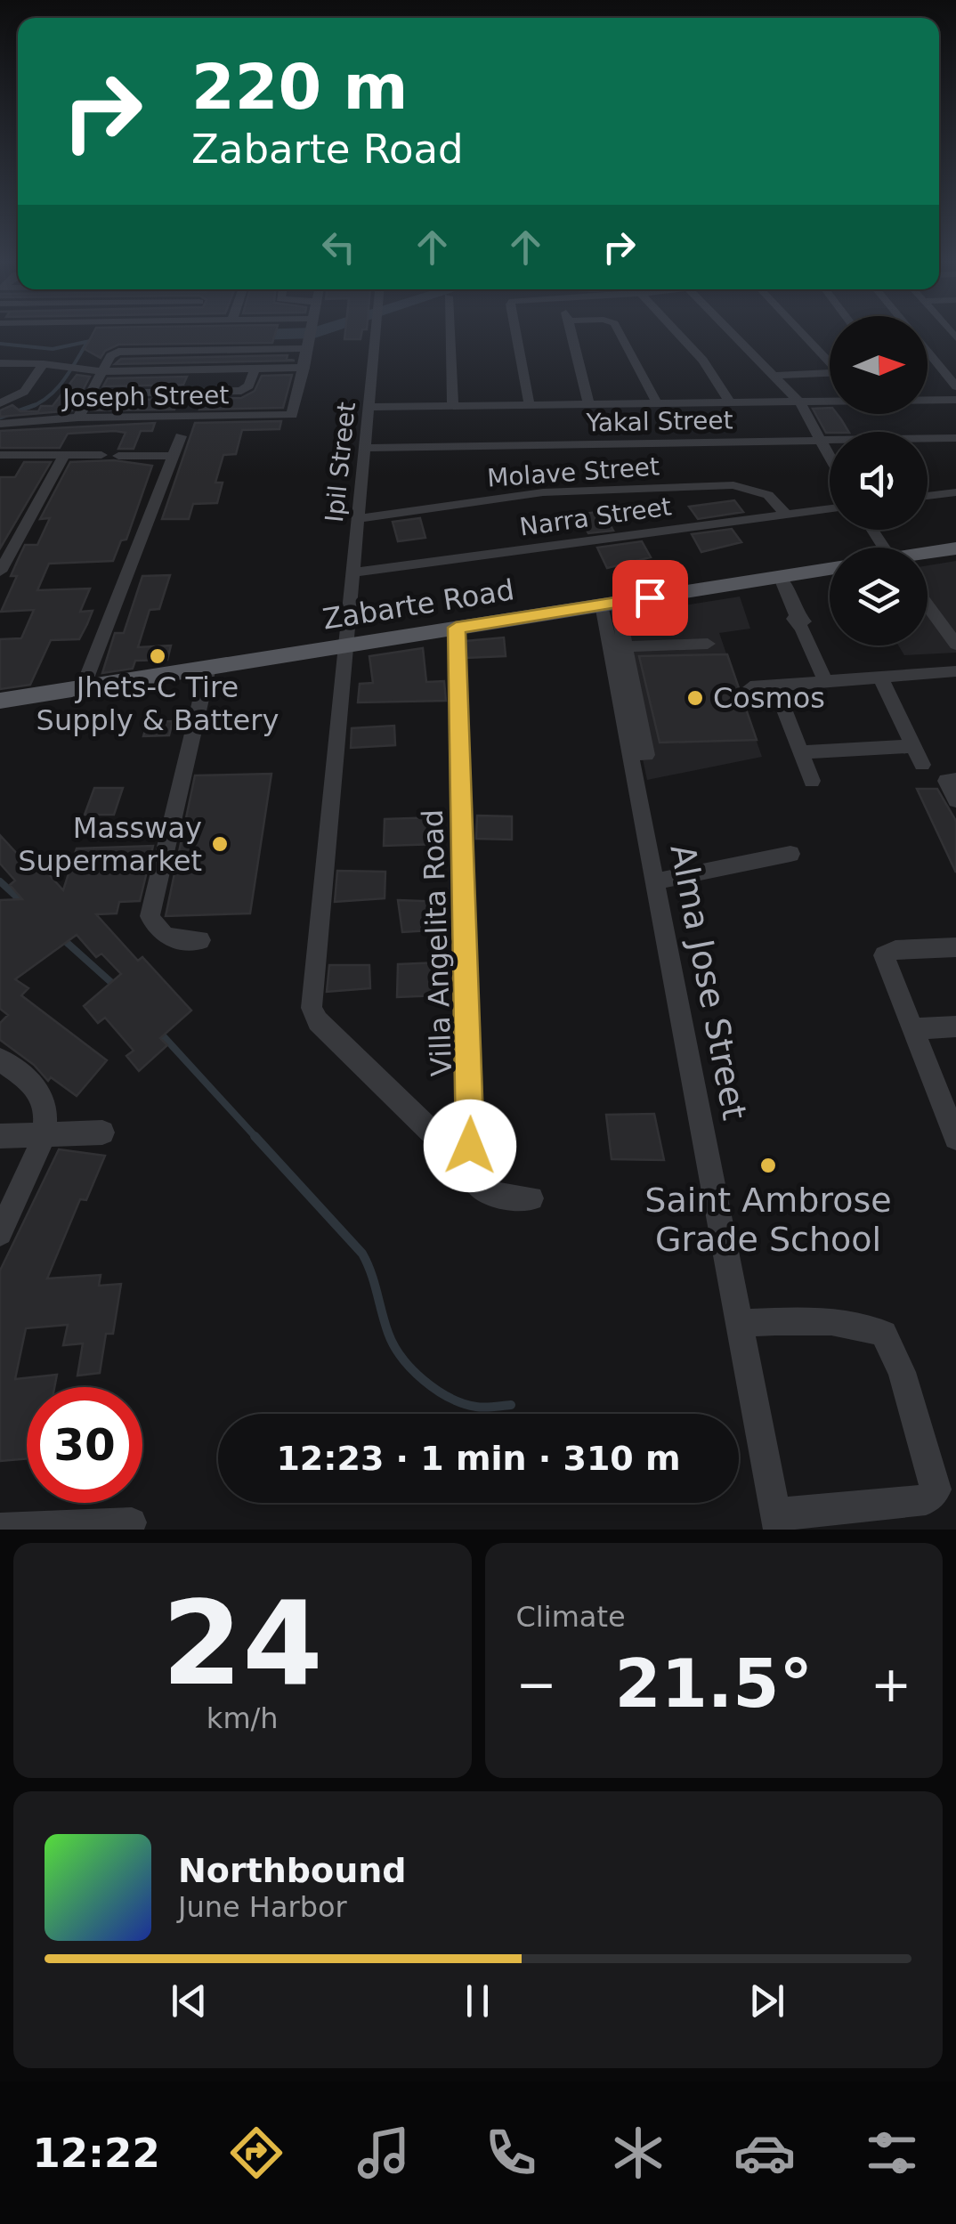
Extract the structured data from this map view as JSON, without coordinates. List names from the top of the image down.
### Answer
{
  "streets": {
    "main road": ["Zabarte Road"],
    "street": [
      "Joseph Street",
      "Yakal Street",
      "Ipil Street",
      "Molave Street",
      "Narra Street",
      "Villa Angelita Road",
      "Alma Jose Street"
    ]
  },
  "crossings": [
    ["Yakal Street", "Ipil Street"],
    ["Ipil Street", "Molave Street"],
    ["Ipil Street", "Narra Street"],
    ["Ipil Street", "Zabarte Road"],
    ["Ipil Street", "Villa Angelita Road"],
    ["Molave Street", "Narra Street"],
    ["Zabarte Road", "Villa Angelita Road"],
    ["Zabarte Road", "Alma Jose Street"]
  ],
  "places": [
    "Jhets-C Tire Supply & Battery",
    "Cosmos",
    "Massway Supermarket",
    "Saint Ambrose Grade School"
  ],
  "north": "right",
  "page": {
    "turn": ["220 m", "Zabarte Road"],
    "limit": "30",
    "trip": "12:23 · 1 min · 310 m",
    "tile": [
      ["24", "km/h"],
      "Climate"
    ],
    "heat": ["−", "21.5°", "+"],
    "song": ["Northbound", "June Harbor"],
    "tabs": "12:22"
  }
}
